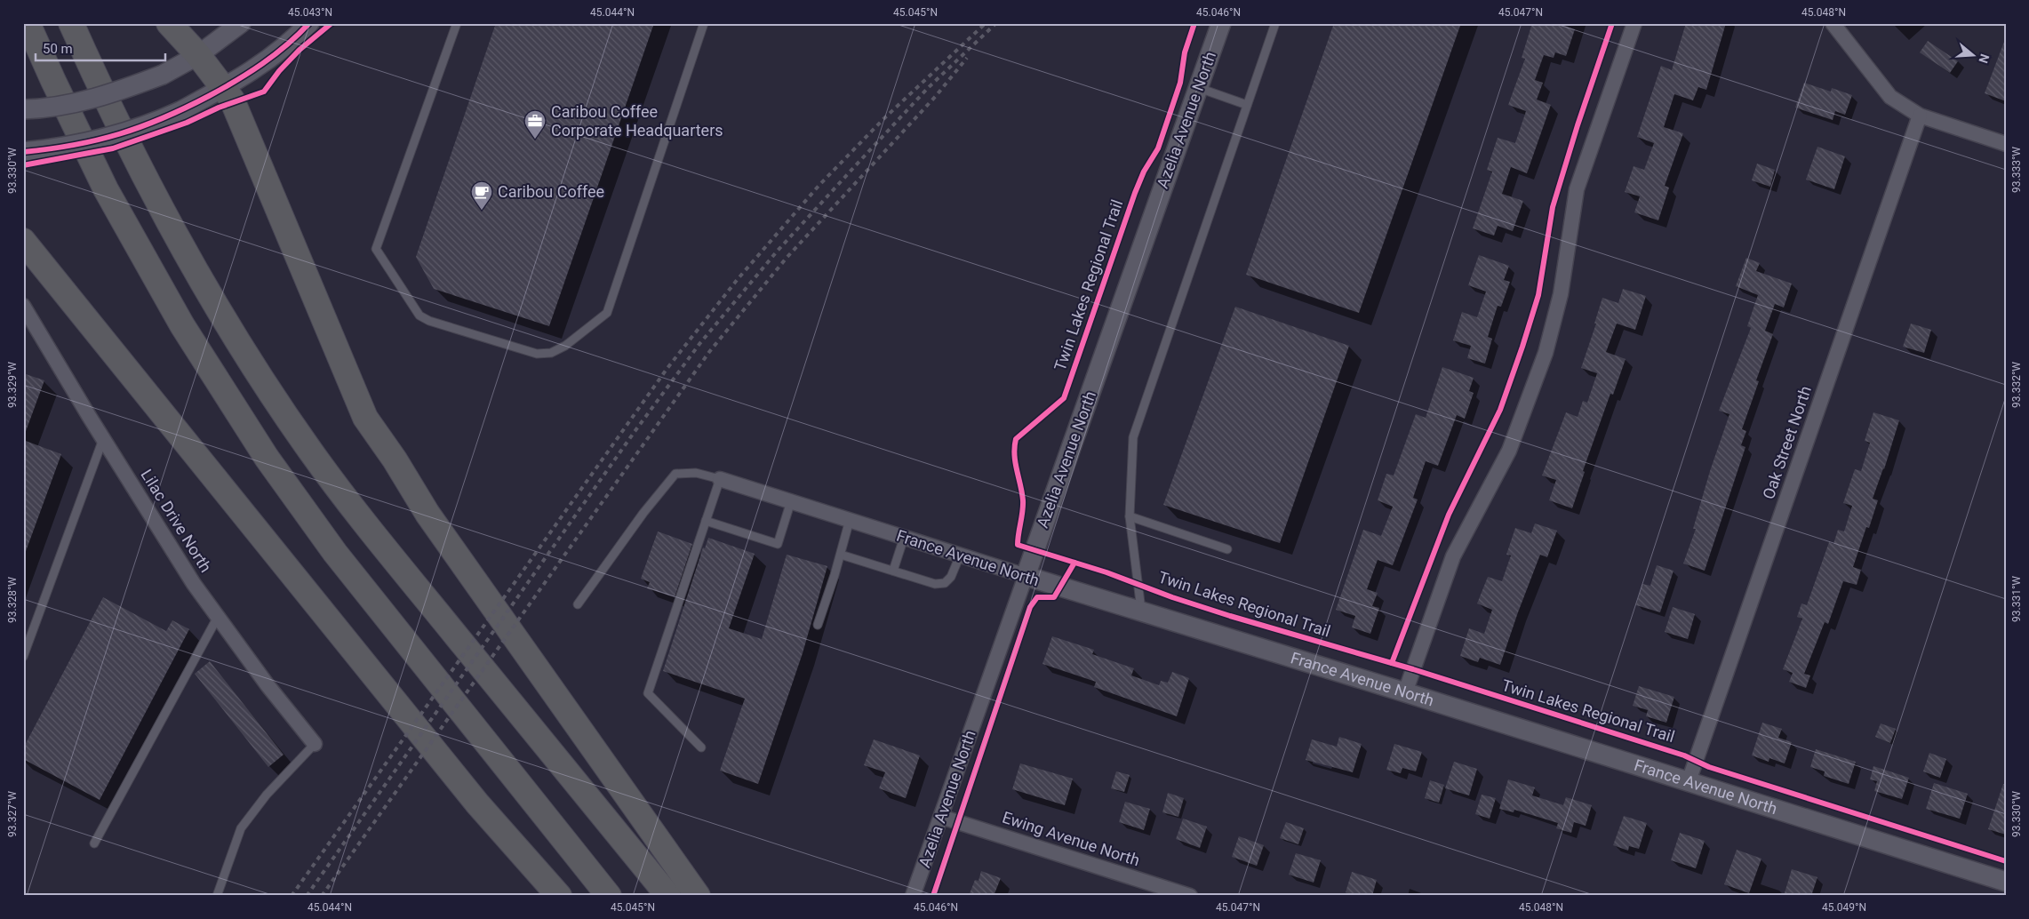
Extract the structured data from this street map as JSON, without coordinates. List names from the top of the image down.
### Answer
{
  "streets": {
    "street": [
      "Azelia Avenue North",
      "Oak Street North",
      "Lilac Drive North",
      "France Avenue North",
      "Ewing Avenue North"
    ],
    "cycle path": ["Twin Lakes Regional Trail"]
  },
  "crossings": [
    ["Azelia Avenue North", "France Avenue North"],
    ["Azelia Avenue North", "Ewing Avenue North"],
    ["Oak Street North", "France Avenue North"]
  ],
  "places": {
    "office": ["Caribou Coffee Corporate Headquarters"],
    "cafe": ["Caribou Coffee"]
  },
  "scale_bar": "50 m",
  "north": "right",
  "coordinates": [
    "45.043°N",
    "45.044°N",
    "45.045°N",
    "45.046°N",
    "45.047°N",
    "45.048°N",
    "93.333°W",
    "93.330°W",
    "93.332°W",
    "93.329°W",
    "93.331°W",
    "93.328°W",
    "93.327°W",
    "45.049°N"
  ]
}
